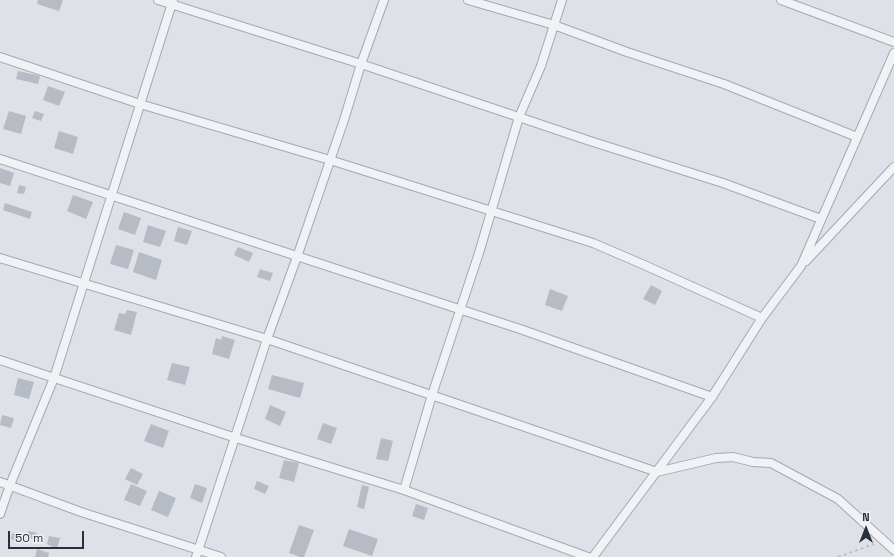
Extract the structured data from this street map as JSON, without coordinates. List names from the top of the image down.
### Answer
{
  "scale_bar": "50 m",
  "north": "top"
}
